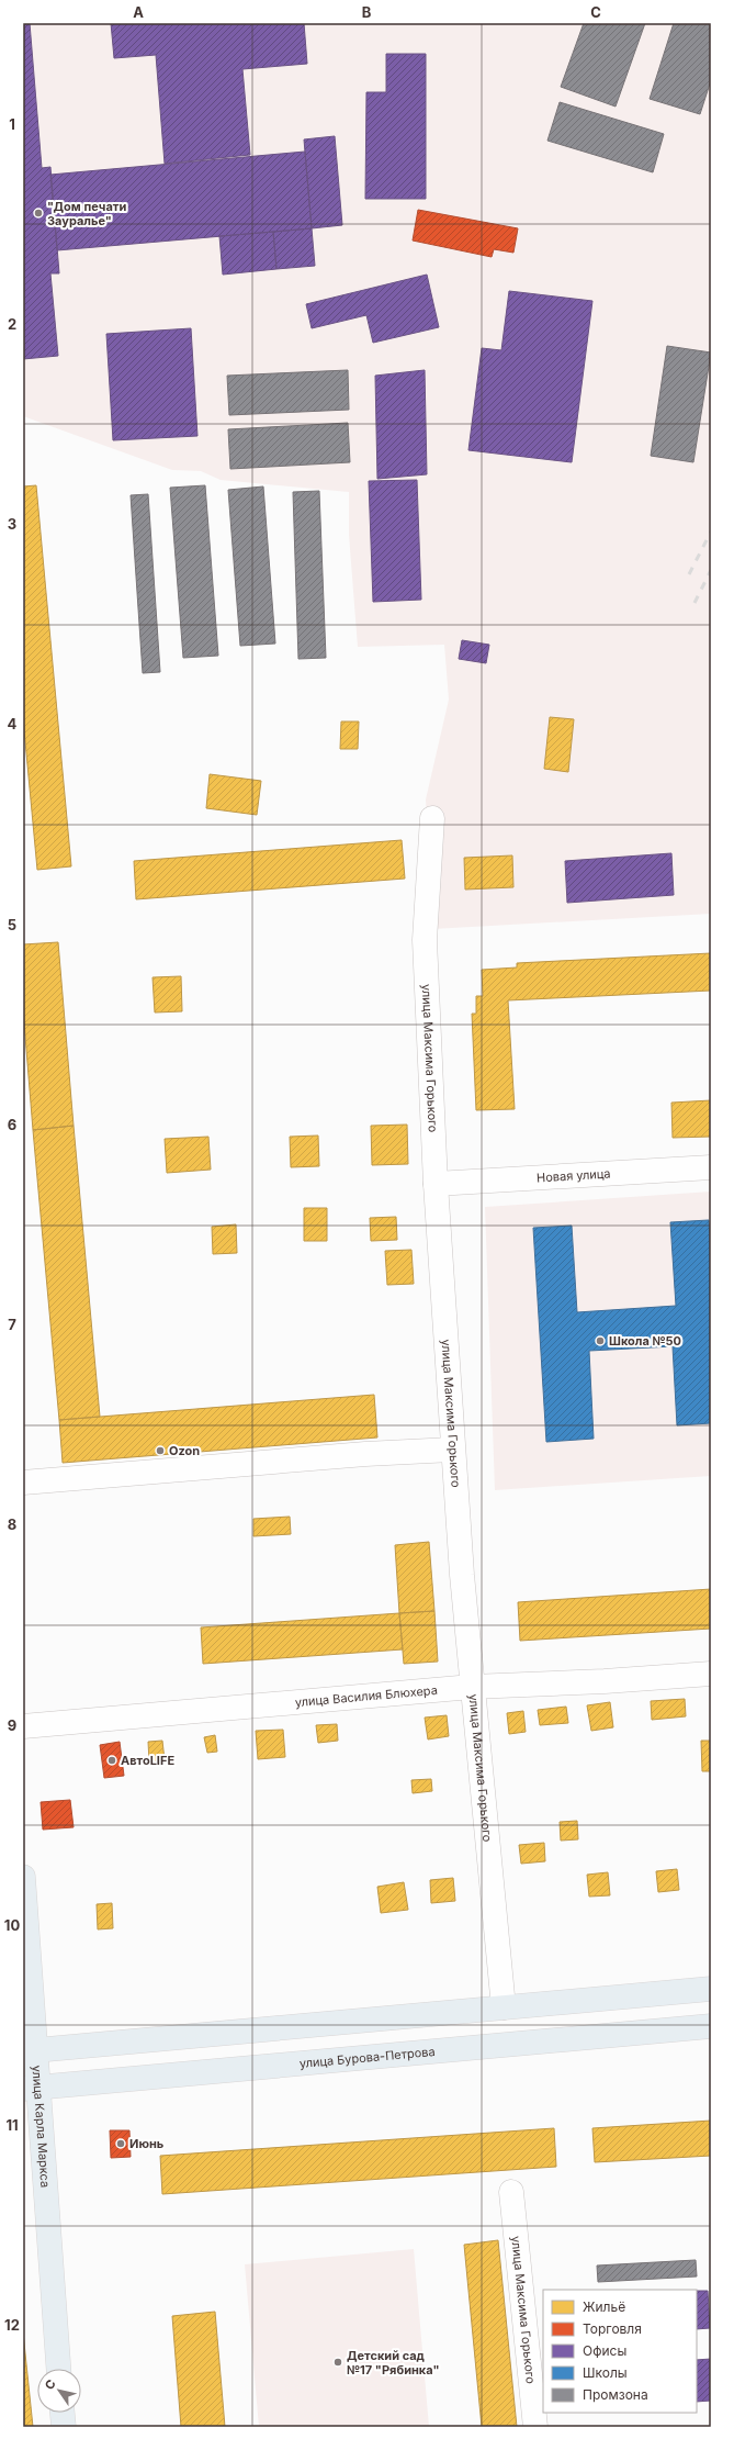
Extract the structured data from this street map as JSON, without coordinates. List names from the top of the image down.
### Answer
{
  "streets": {
    "main road": ["улица Бурова-Петрова", "улица Карла Маркса"],
    "street": ["улица Максима Горького", "Новая улица", "улица Василия Блюхера"]
  },
  "crossings": [
    ["улица Максима Горького", "Новая улица"],
    ["улица Максима Горького", "улица Василия Блюхера"],
    ["улица Бурова-Петрова", "улица Карла Маркса"]
  ],
  "places": [
    "\"Дом печати Зауралье\"",
    "Школа №50",
    "Ozon",
    "АвтоLIFE",
    "Июнь",
    "Детский сад №17 \"Рябинка\""
  ],
  "legend": [
    "Жильё",
    "Торговля",
    "Офисы",
    "Школы",
    "Промзона"
  ],
  "north": "top left",
  "grid": {
    "columns": ["A", "B", "C"],
    "rows": [
      "1",
      "2",
      "3",
      "4",
      "5",
      "6",
      "7",
      "8",
      "9",
      "10",
      "11",
      "12"
    ]
  }
}
